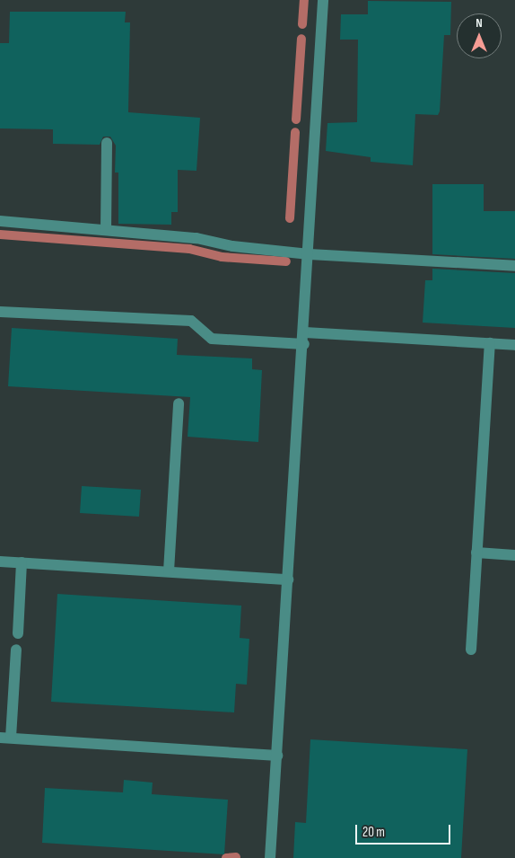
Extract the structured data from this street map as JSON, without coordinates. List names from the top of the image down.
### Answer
{
  "scale_bar": "20 m",
  "north": "top"
}
